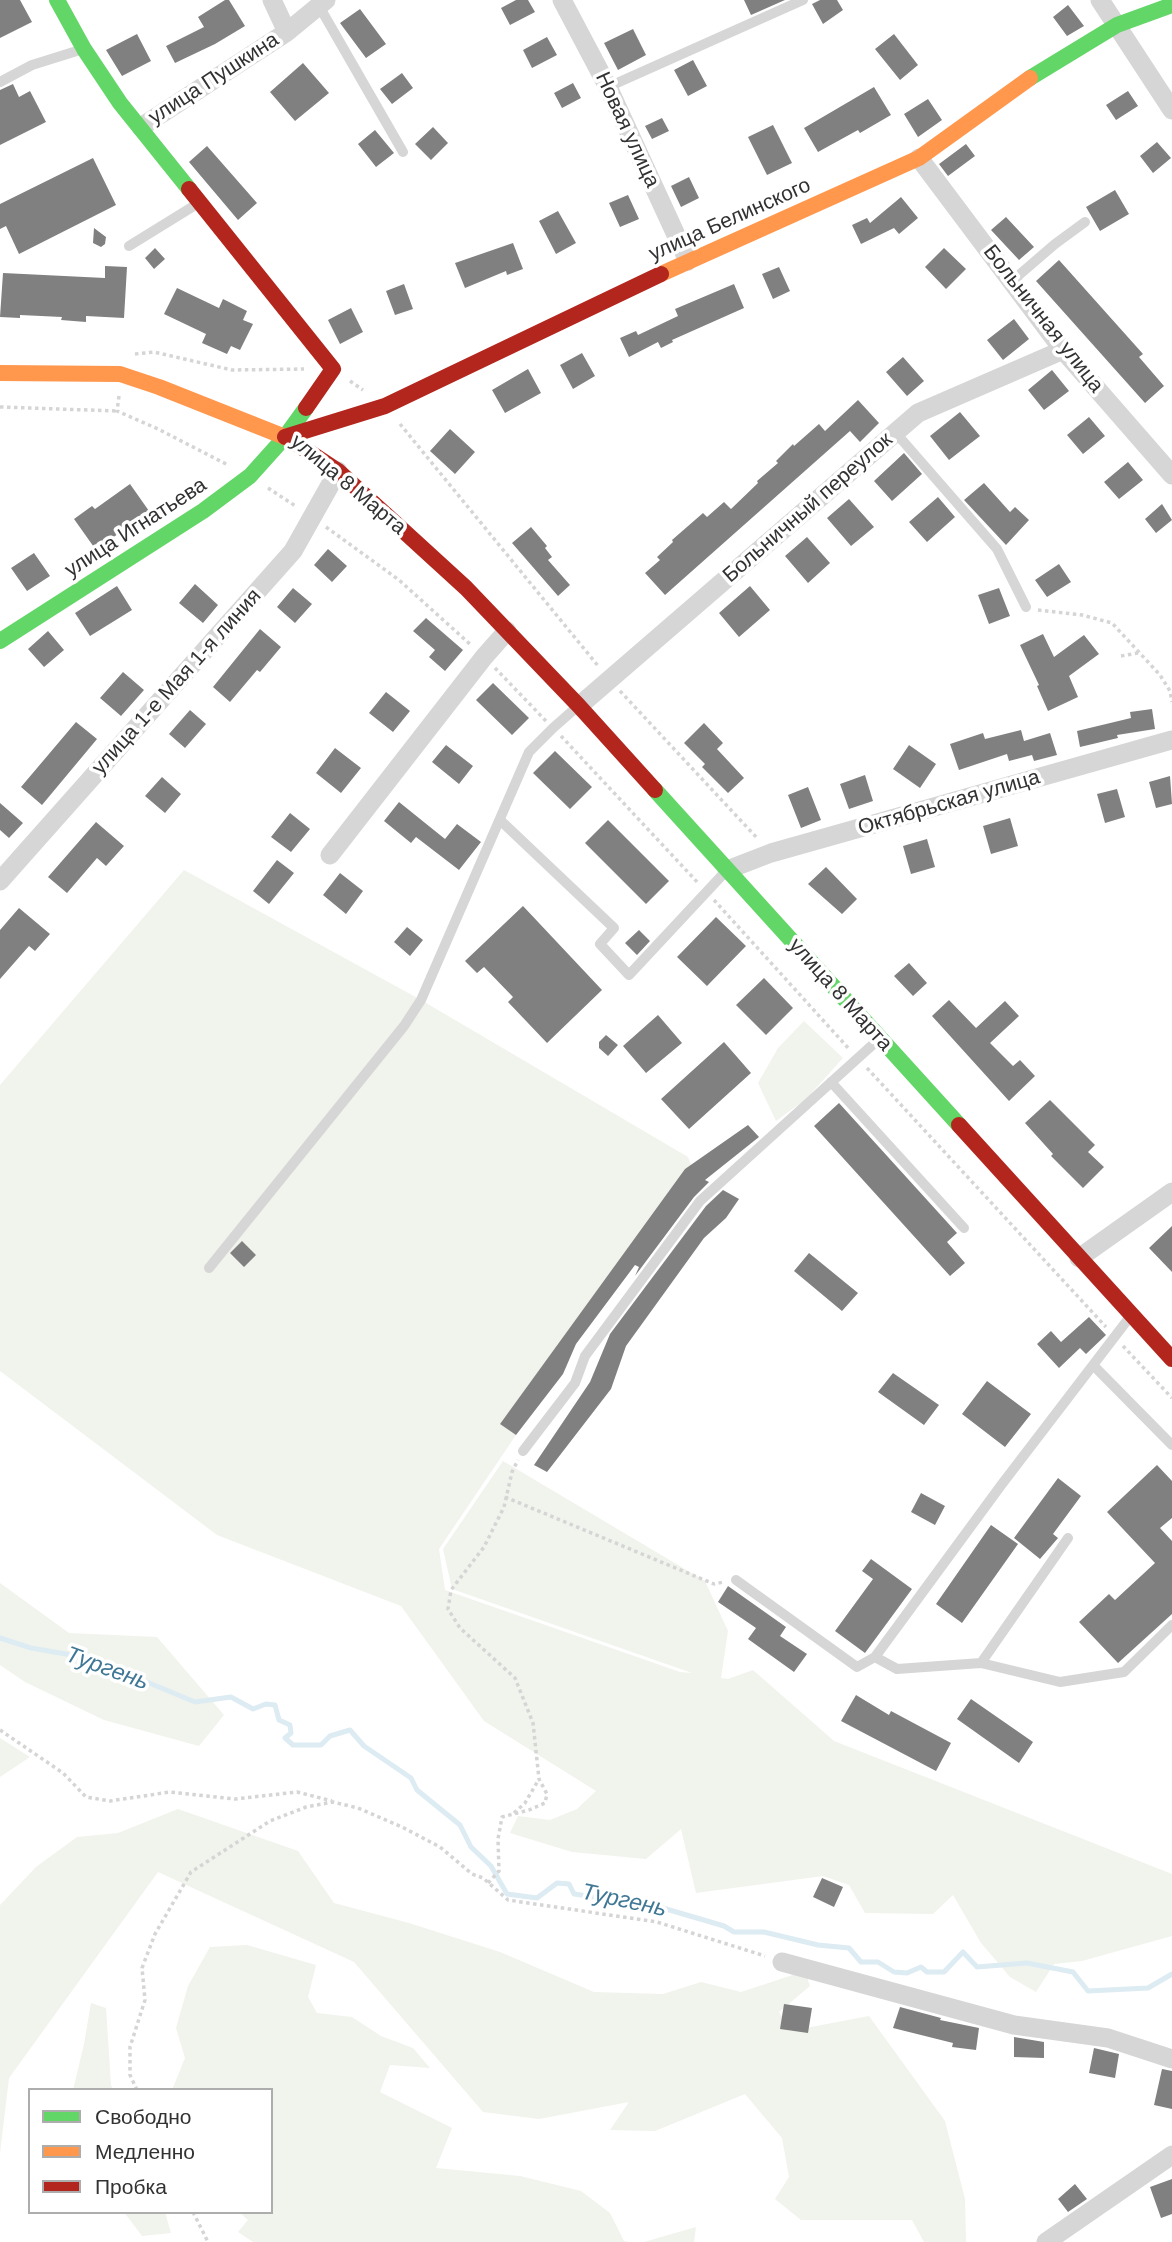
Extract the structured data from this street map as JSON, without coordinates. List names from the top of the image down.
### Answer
{
  "streets": {
    "street": [
      "улица Пушкина",
      "Новая улица",
      "улица Белинского",
      "Больничная улица",
      "улица 8 Марта",
      "Больничный переулок",
      "улица Игнатьева",
      "улица 1-е Мая 1-я линия",
      "Октябрьская улица"
    ]
  },
  "crossings": [
    ["улица Пушкина", "улица 8 Марта"],
    ["Новая улица", "улица Белинского"],
    ["улица Белинского", "Больничная улица"],
    ["улица Белинского", "улица 8 Марта"],
    ["улица Белинского", "улица Игнатьева"],
    ["Больничная улица", "Больничный переулок"],
    ["улица 8 Марта", "Больничный переулок"],
    ["улица 8 Марта", "улица Игнатьева"],
    ["улица 8 Марта", "улица 1-е Мая 1-я линия"],
    ["улица 8 Марта", "Октябрьская улица"]
  ],
  "water": ["Тургень"],
  "legend": ["Свободно", "Медленно", "Пробка"]
}
